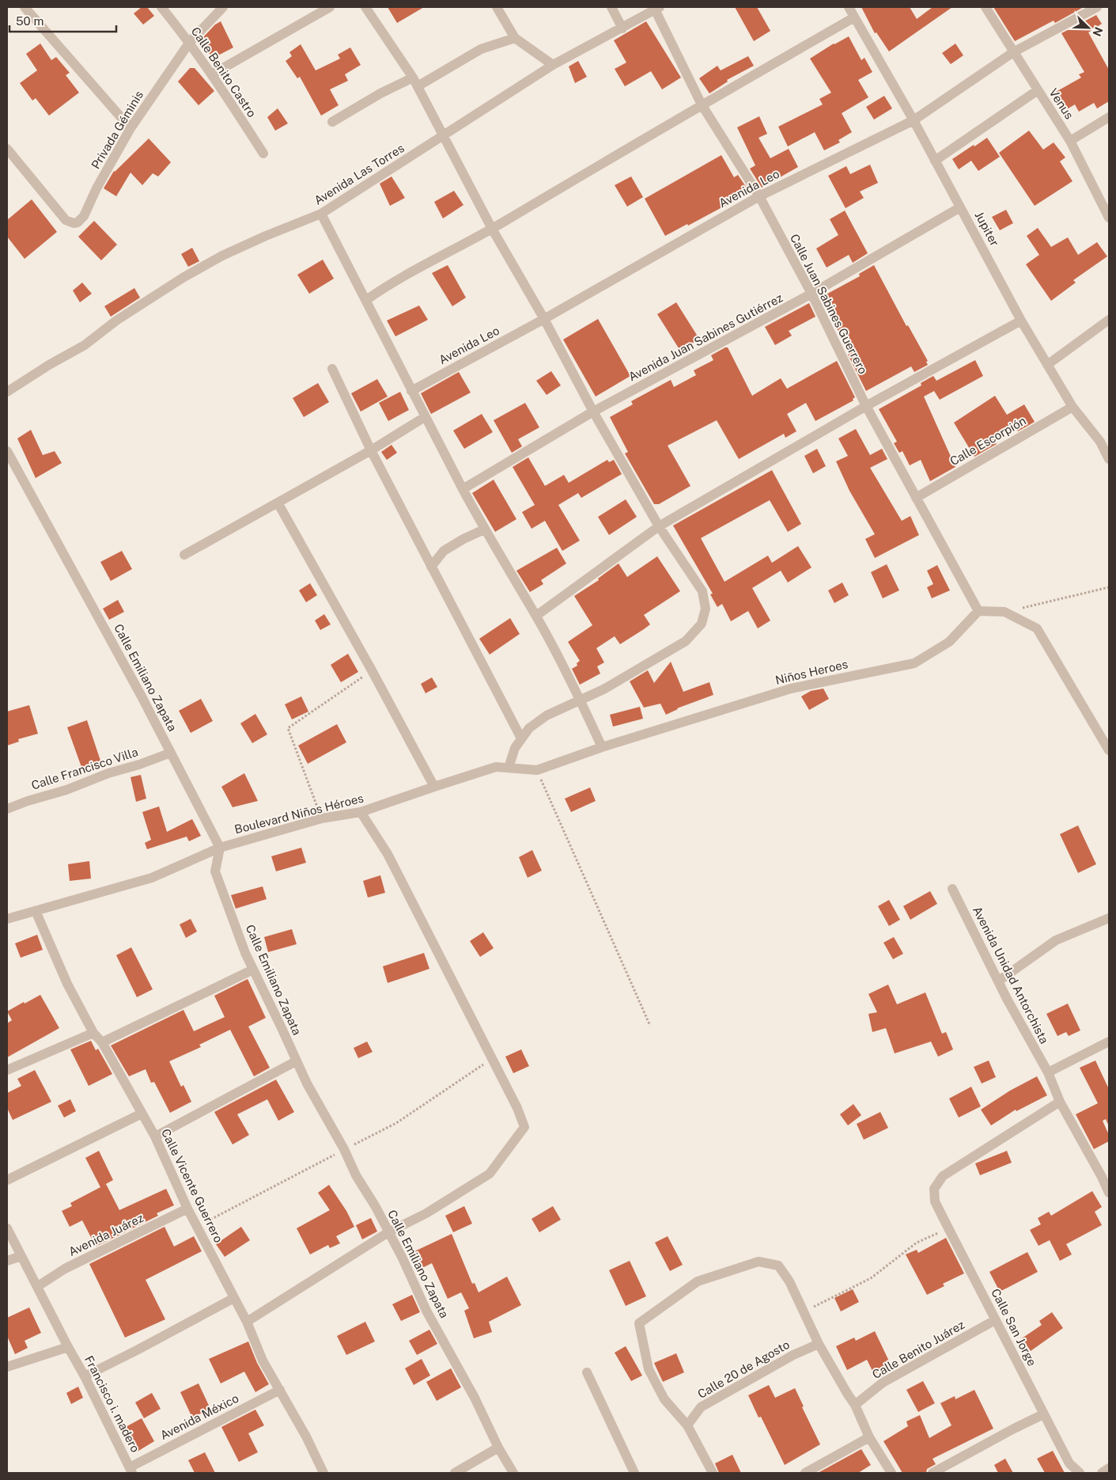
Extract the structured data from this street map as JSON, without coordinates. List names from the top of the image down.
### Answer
{
  "streets": {
    "street": [
      "Calle Benito Castro",
      "Venus",
      "Privada Géminis",
      "Avenida Las Torres",
      "Avenida Leo",
      "Jupiter",
      "Calle Juan Sabines Guerrero",
      "Avenida Juan Sabines Gutiérrez",
      "Calle Escorpión",
      "Niños Heroes",
      "Calle Emiliano Zapata",
      "Calle Francisco Villa",
      "Boulevard Niños Héroes",
      "Avenida Unidad Antorchista",
      "Calle Vicente Guerrero",
      "Avenida Juárez",
      "Calle San Jorge",
      "Calle Benito Juárez",
      "Calle 20 de Agosto",
      "Francisco i. madero",
      "Avenida México"
    ]
  },
  "crossings": [
    ["Calle Benito Castro", "Privada Géminis"],
    ["Venus", "Avenida Leo"],
    ["Avenida Las Torres", "Calle Juan Sabines Guerrero"],
    ["Avenida Leo", "Jupiter"],
    ["Avenida Leo", "Calle Juan Sabines Guerrero"],
    ["Jupiter", "Avenida Juan Sabines Gutiérrez"],
    ["Jupiter", "Calle Escorpión"],
    ["Calle Juan Sabines Guerrero", "Avenida Juan Sabines Gutiérrez"],
    ["Calle Juan Sabines Guerrero", "Calle Escorpión"],
    ["Calle Juan Sabines Guerrero", "Niños Heroes"],
    ["Niños Heroes", "Boulevard Niños Héroes"],
    ["Calle Emiliano Zapata", "Calle Francisco Villa"],
    ["Calle Emiliano Zapata", "Boulevard Niños Héroes"],
    ["Boulevard Niños Héroes", "Calle Vicente Guerrero"],
    ["Avenida Unidad Antorchista", "Calle San Jorge"],
    ["Calle Vicente Guerrero", "Avenida Juárez"],
    ["Calle Vicente Guerrero", "Avenida México"],
    ["Avenida Juárez", "Francisco i. madero"],
    ["Calle San Jorge", "Calle Benito Juárez"],
    ["Francisco i. madero", "Avenida México"]
  ],
  "scale_bar": "50 m",
  "north": "bottom right"
}
